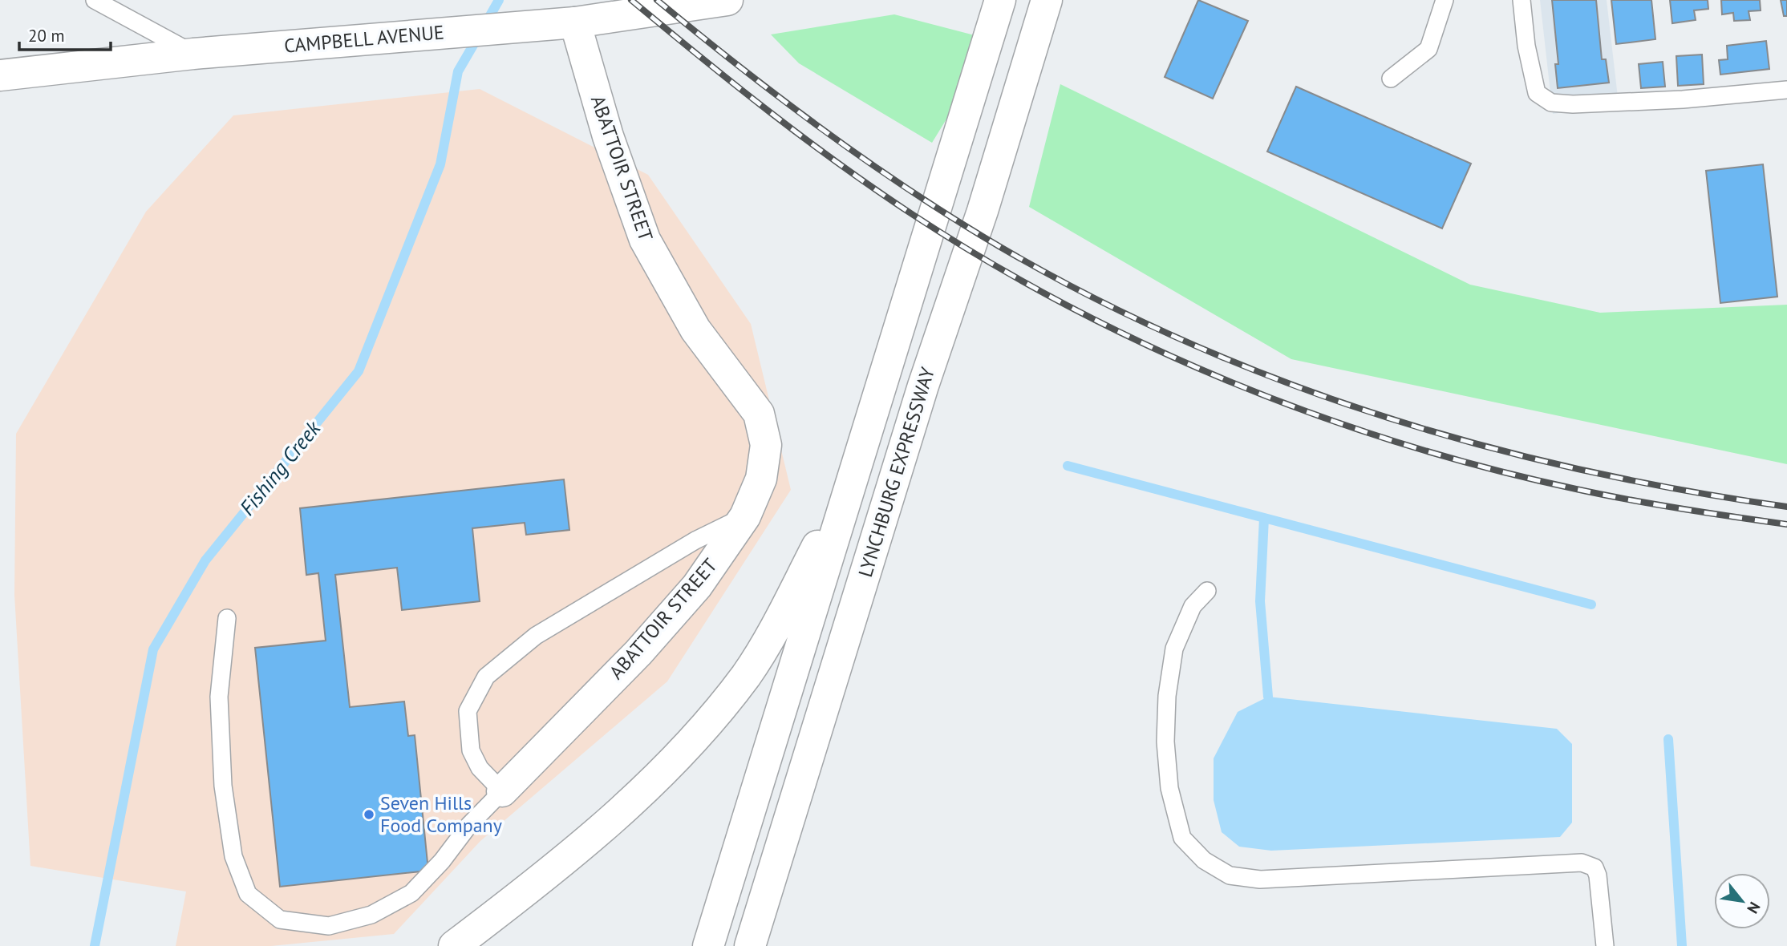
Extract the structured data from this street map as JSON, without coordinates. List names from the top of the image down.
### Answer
{
  "streets": {
    "main road": ["CAMPBELL AVENUE", "ABATTOIR STREET", "LYNCHBURG EXPRESSWAY"]
  },
  "crossings": [
    ["CAMPBELL AVENUE", "ABATTOIR STREET"]
  ],
  "water": ["Fishing Creek"],
  "places": ["Seven Hills Food Company"],
  "scale_bar": "20 m",
  "north": "bottom right"
}
